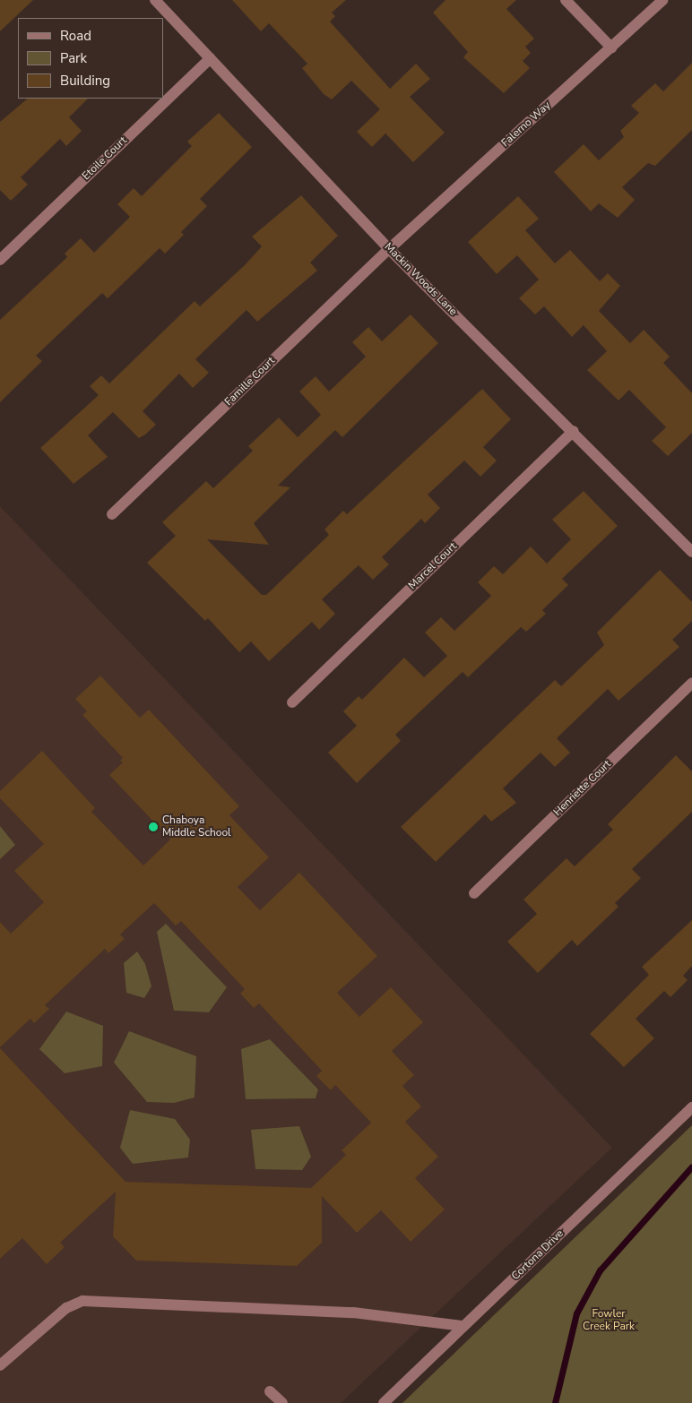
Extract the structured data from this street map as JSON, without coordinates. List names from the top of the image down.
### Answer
{
  "streets": {
    "street": [
      "Falerno Way",
      "Etoile Court",
      "Mackin Woods Lane",
      "Famille Court",
      "Marcel Court",
      "Henriette Court",
      "Cortona Drive"
    ]
  },
  "crossings": [
    ["Falerno Way", "Mackin Woods Lane"],
    ["Falerno Way", "Famille Court"],
    ["Etoile Court", "Mackin Woods Lane"],
    ["Mackin Woods Lane", "Famille Court"],
    ["Mackin Woods Lane", "Marcel Court"]
  ],
  "parks": ["Fowler Creek Park"],
  "places": ["Chaboya Middle School"],
  "legend": ["Road", "Park", "Building"]
}
